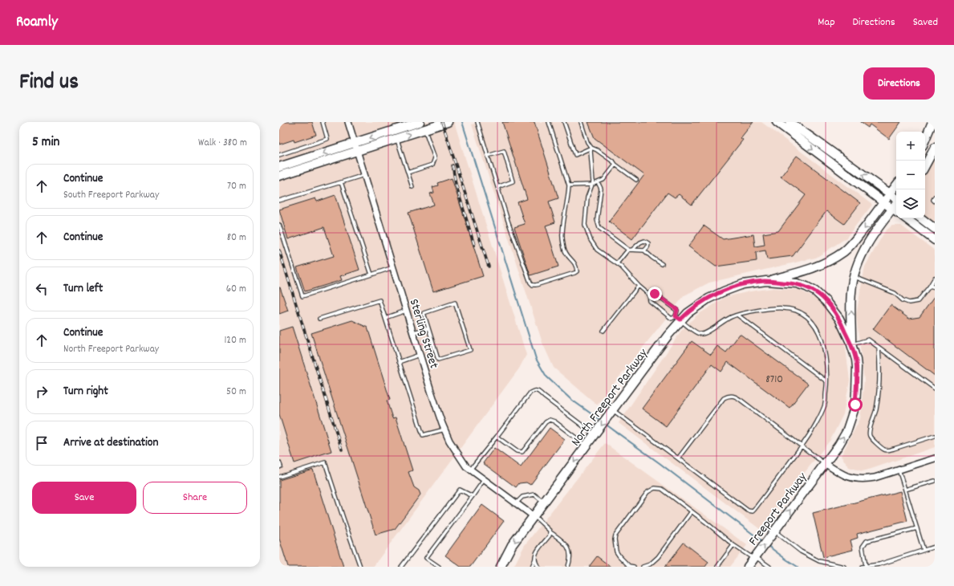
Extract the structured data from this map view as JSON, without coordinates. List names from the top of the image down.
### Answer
{
  "streets": {
    "main road": ["North Freeport Parkway", "Freeport Parkway"],
    "street": ["Sterling Street"]
  },
  "crossings": [
    ["Sterling Street", "North Freeport Parkway"]
  ],
  "one_way": ["North Freeport Parkway", "Freeport Parkway"],
  "house_numbers": ["8710"],
  "page": {
    "header": "Roamly",
    "nav": ["Map", "Directions", "Saved"],
    "title": "Find us",
    "buttons": [
      "Directions",
      ["Save", "Share"]
    ],
    "heading": ["5 min", "Walk · 380 m"],
    "map_buttons": ["+", "−"],
    "list": [
      ["Continue", "South Freeport Parkway", "70 m"],
      ["Continue", "80 m"],
      ["Turn left", "60 m"],
      ["Continue", "North Freeport Parkway", "120 m"],
      ["Turn right", "50 m"],
      "Arrive at destination"
    ]
  }
}
